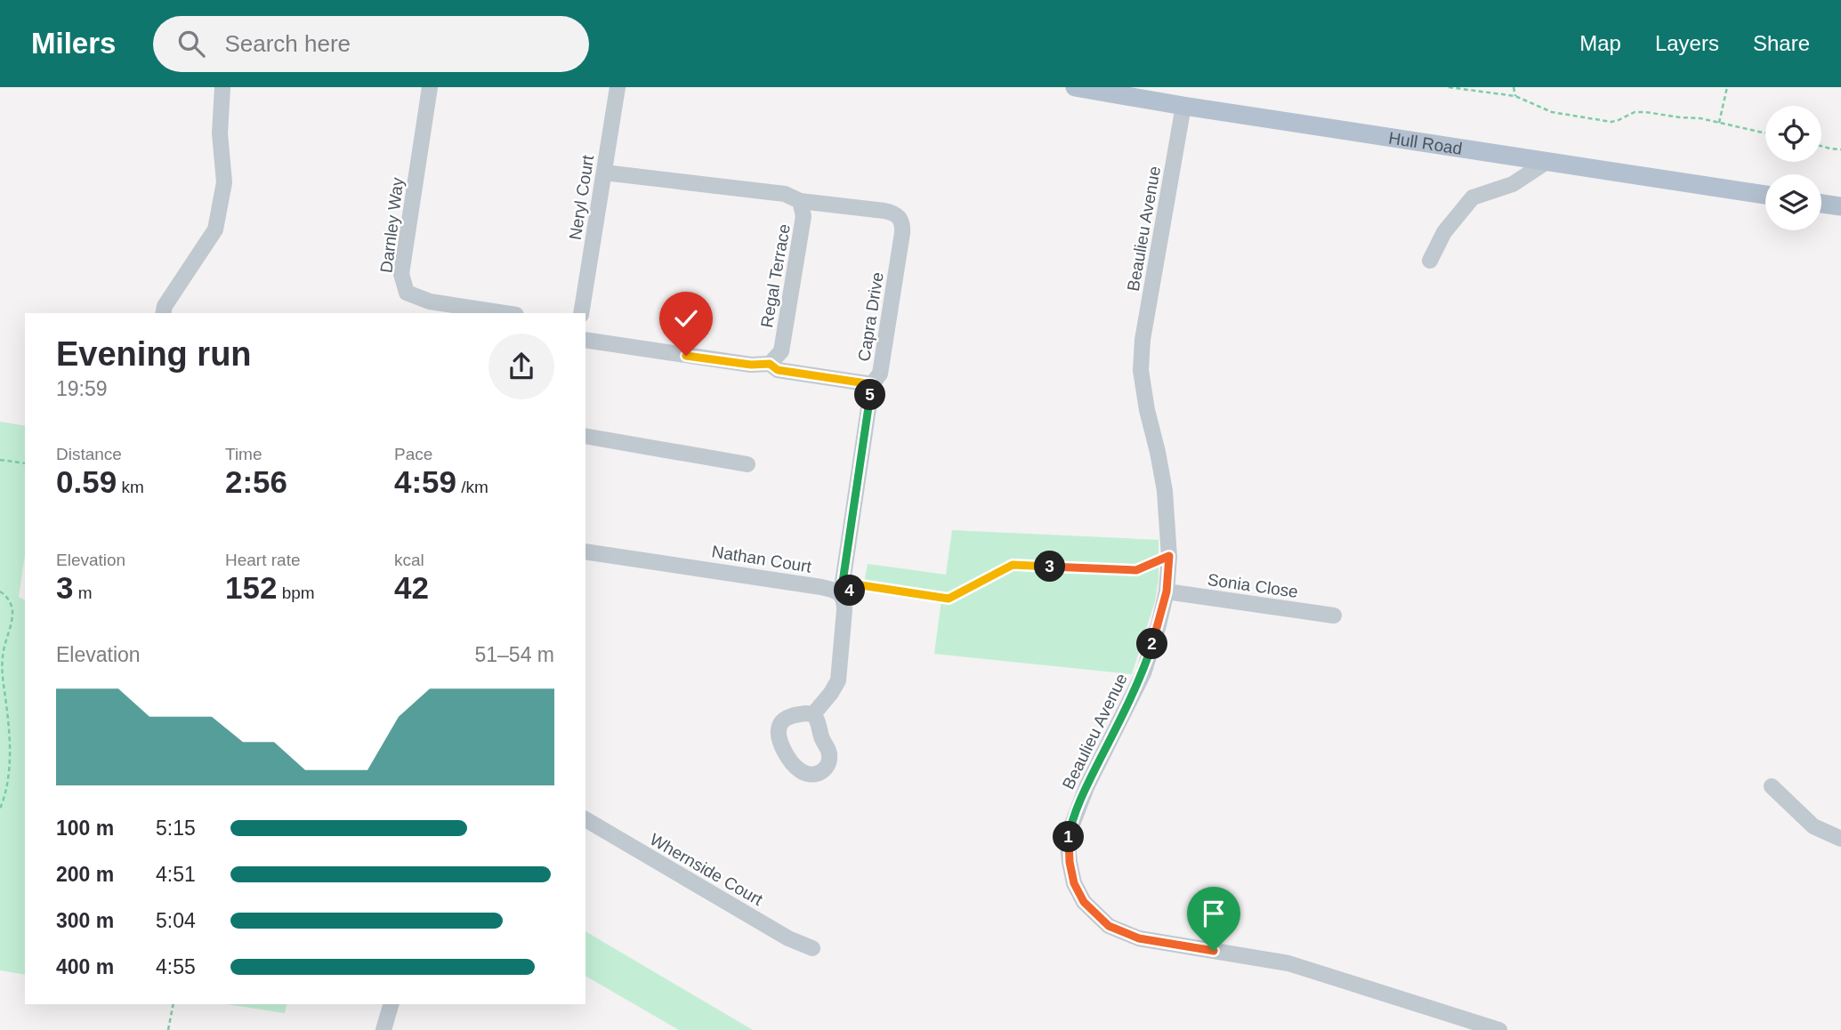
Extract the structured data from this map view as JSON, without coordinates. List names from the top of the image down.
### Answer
{
  "streets": {
    "main road": ["Hull Road"],
    "street": [
      "Neryl Court",
      "Darnley Way",
      "Beaulieu Avenue",
      "Regal Terrace",
      "Capra Drive",
      "Nathan Court",
      "Sonia Close",
      "Whernside Court"
    ]
  },
  "crossings": [
    ["Hull Road", "Beaulieu Avenue"],
    ["Neryl Court", "Regal Terrace"],
    ["Beaulieu Avenue", "Sonia Close"],
    ["Regal Terrace", "Capra Drive"],
    ["Capra Drive", "Nathan Court"]
  ],
  "page": {
    "header": "Milers",
    "search": "Search here",
    "nav": ["Map", "Layers", "Share"],
    "heading": ["Evening run", "19:59"],
    "pins": [
      "5",
      "3",
      "4",
      "2",
      "1"
    ],
    "stats": [
      ["Distance", "0.59 km"],
      ["Time", "2:56"],
      ["Pace", "4:59 /km"],
      ["Elevation", "3 m"],
      ["Heart rate", "152 bpm"],
      ["kcal", "42"]
    ],
    "chart": ["Elevation", "51–54 m"],
    "list": [
      {
        "name": "100 m",
        "note": "5:15"
      },
      {
        "name": "200 m",
        "note": "4:51"
      },
      {
        "name": "300 m",
        "note": "5:04"
      },
      {
        "name": "400 m",
        "note": "4:55"
      }
    ]
  }
}
